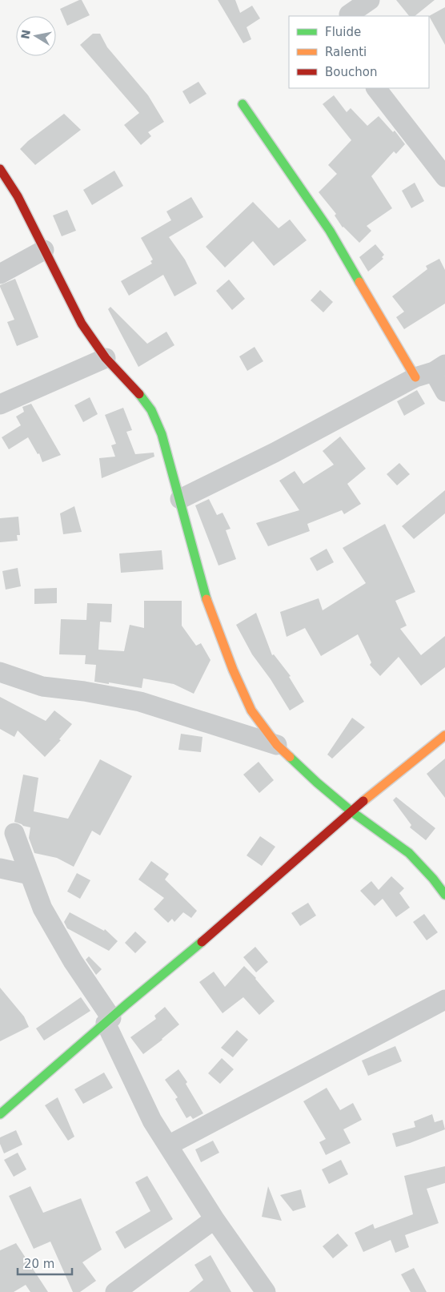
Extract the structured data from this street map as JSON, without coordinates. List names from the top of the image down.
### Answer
{
  "legend": ["Fluide", "Ralenti", "Bouchon"],
  "scale_bar": "20 m",
  "north": "left"
}
